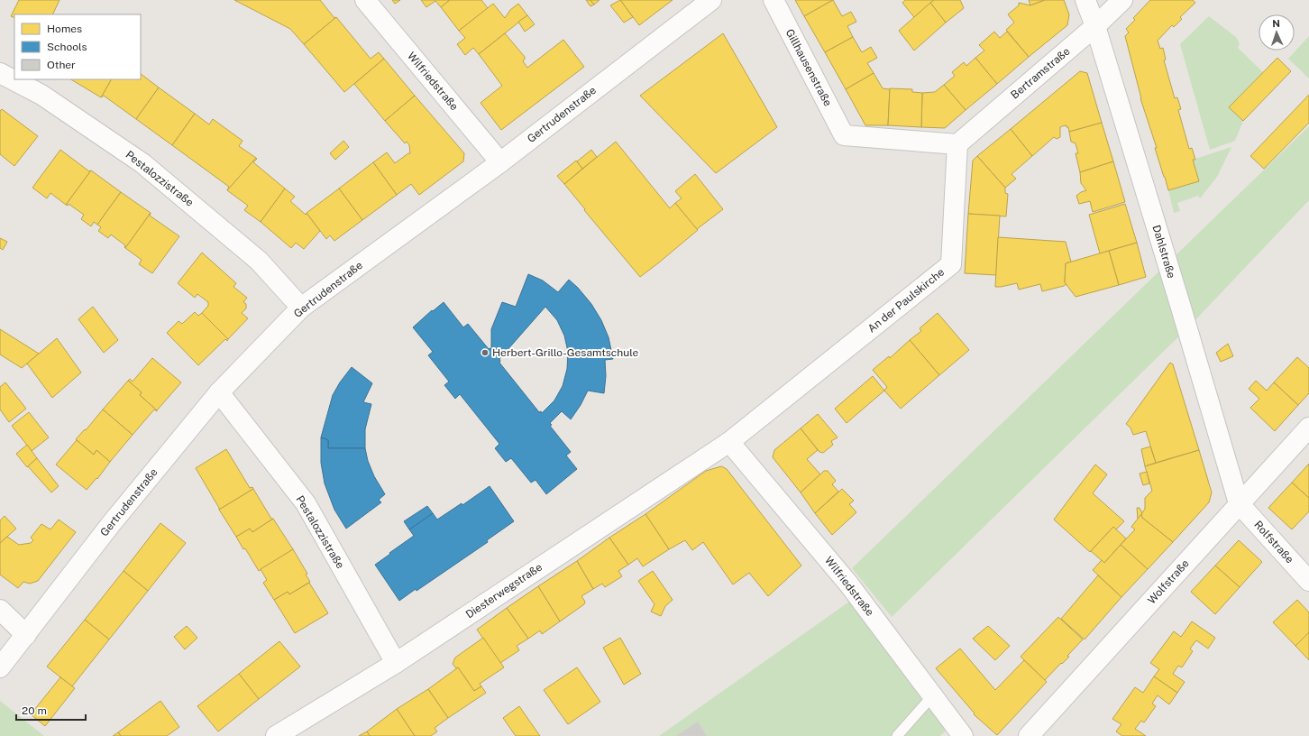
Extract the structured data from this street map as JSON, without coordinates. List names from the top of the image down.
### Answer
{
  "streets": {
    "street": [
      "Gillhausenstraße",
      "Bertramstraße",
      "Wilfriedstraße",
      "Gertrudenstraße",
      "Pestalozzistraße",
      "Dahlstraße",
      "An der Paulskirche",
      "Rolfstraße",
      "Wolfstraße",
      "Diesterwegstraße"
    ]
  },
  "crossings": [
    ["Gillhausenstraße", "Bertramstraße"],
    ["Gillhausenstraße", "An der Paulskirche"],
    ["Bertramstraße", "Dahlstraße"],
    ["Bertramstraße", "An der Paulskirche"],
    ["Wilfriedstraße", "Gertrudenstraße"],
    ["Wilfriedstraße", "An der Paulskirche"],
    ["Wilfriedstraße", "Diesterwegstraße"],
    ["Gertrudenstraße", "Pestalozzistraße"],
    ["Pestalozzistraße", "Diesterwegstraße"],
    ["Dahlstraße", "Rolfstraße"],
    ["Dahlstraße", "Wolfstraße"],
    ["An der Paulskirche", "Diesterwegstraße"],
    ["Rolfstraße", "Wolfstraße"]
  ],
  "places": ["Herbert-Grillo-Gesamtschule"],
  "legend": ["Homes", "Schools", "Other"],
  "scale_bar": "20 m",
  "north": "top"
}
